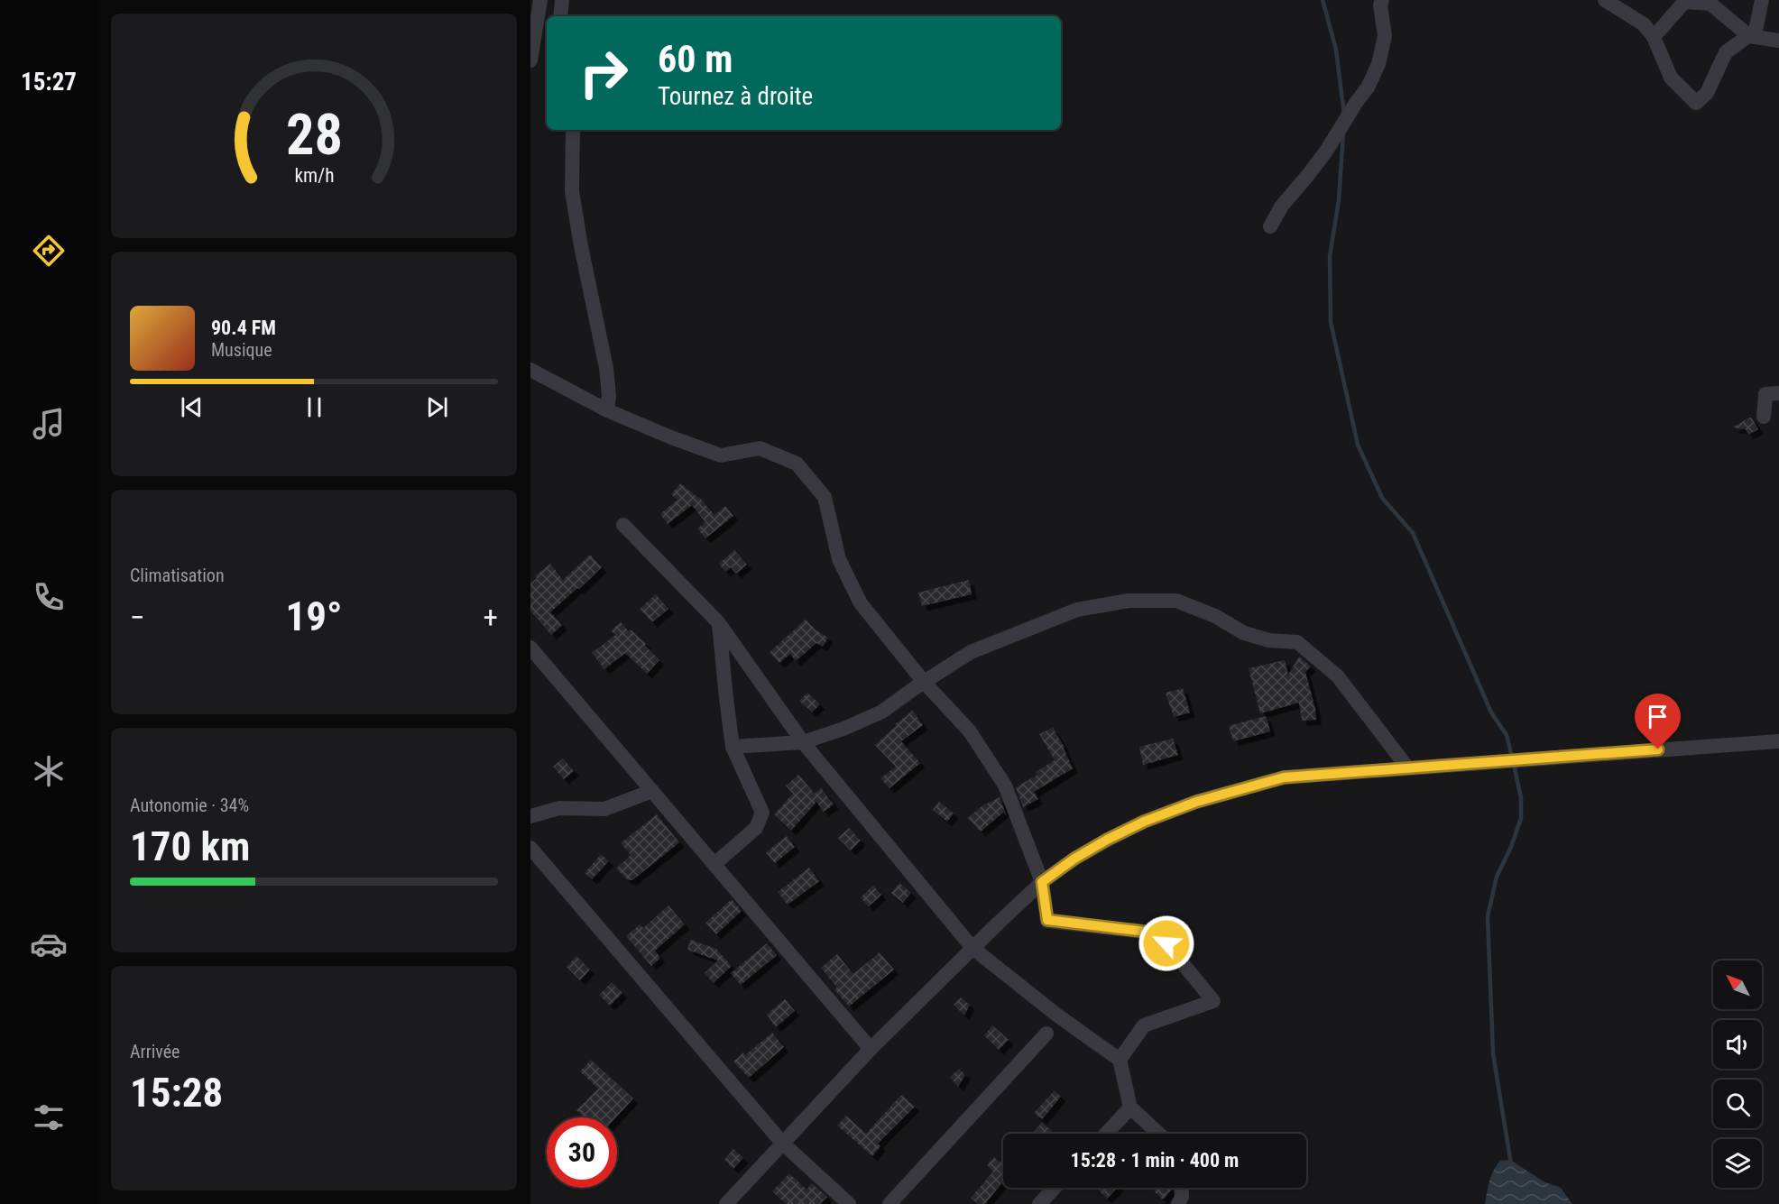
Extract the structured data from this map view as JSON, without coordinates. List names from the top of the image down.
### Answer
{
  "north": "top left",
  "page": {
    "tabs": "15:27",
    "turn": ["60 m", "Tournez à droite"],
    "song": ["90.4 FM", "Musique"],
    "tile": [
      "Climatisation",
      ["Autonomie · 34%", "170 km"],
      ["Arrivée", "15:28"]
    ],
    "heat": ["−", "19°", "+"],
    "limit": "30",
    "trip": "15:28 · 1 min · 400 m",
    "gauge": ["28", "km/h"]
  }
}
